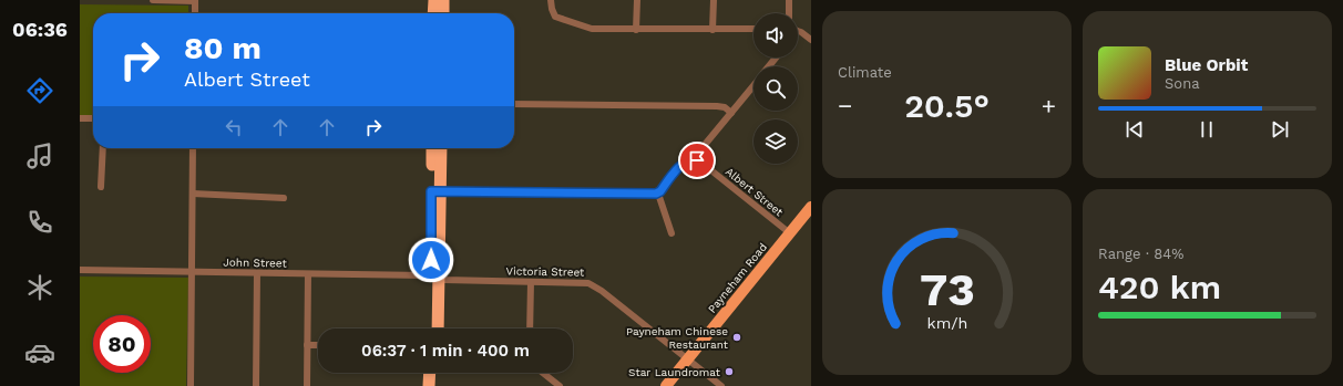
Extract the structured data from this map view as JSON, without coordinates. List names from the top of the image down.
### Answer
{
  "streets": {
    "main road": ["Payneham Road"],
    "street": ["Albert Street", "John Street", "Victoria Street"]
  },
  "crossings": [
    ["Albert Street", "Payneham Road"],
    ["John Street", "Victoria Street"],
    ["Victoria Street", "Payneham Road"]
  ],
  "places": ["Payneham Chinese Restaurant", "Star Laundromat"],
  "page": {
    "tabs": "06:36",
    "tile": [
      "Climate",
      ["Range · 84%", "420 km"]
    ],
    "turn": ["80 m", "Albert Street"],
    "song": ["Blue Orbit", "Sona"],
    "heat": ["−", "20.5°", "+"],
    "limit": "80",
    "trip": "06:37 · 1 min · 400 m",
    "gauge": ["73", "km/h"]
  }
}
